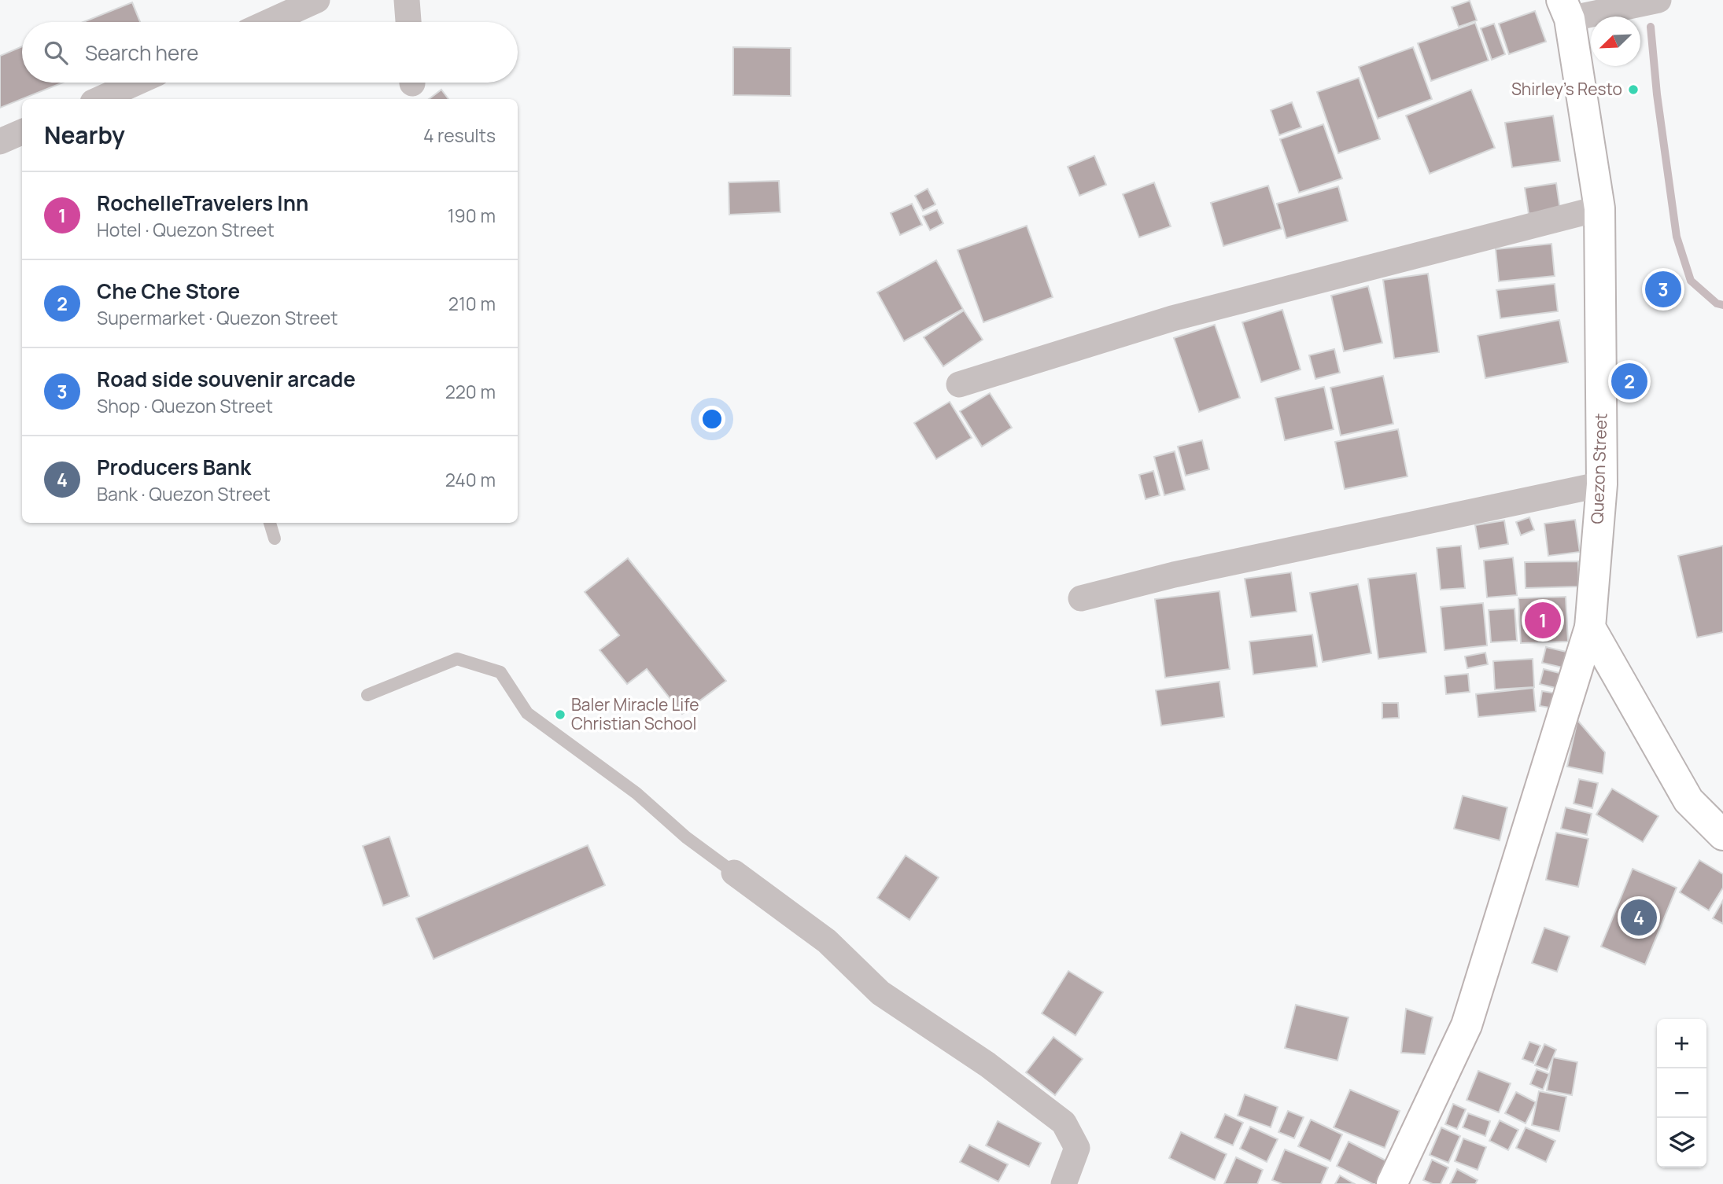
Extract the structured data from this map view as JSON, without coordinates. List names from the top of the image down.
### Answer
{
  "streets": {
    "main road": ["Quezon Street"]
  },
  "places": ["Shirley's Resto", "Baler Miracle Life Christian School"],
  "north": "bottom left",
  "page": {
    "search": "Search here",
    "heading": ["Nearby", "4 results"],
    "list": [
      {
        "mark": "1",
        "name": "RochelleTravelers Inn",
        "note": "Hotel · Quezon Street",
        "value": "190 m"
      },
      {
        "mark": "2",
        "name": "Che Che Store",
        "note": "Supermarket · Quezon Street",
        "value": "210 m"
      },
      {
        "mark": "3",
        "name": "Road side souvenir arcade",
        "note": "Shop · Quezon Street",
        "value": "220 m"
      },
      {
        "mark": "4",
        "name": "Producers Bank",
        "note": "Bank · Quezon Street",
        "value": "240 m"
      }
    ],
    "pins": [
      "3",
      "2",
      "1",
      "4"
    ],
    "map_buttons": ["+", "−"]
  }
}
